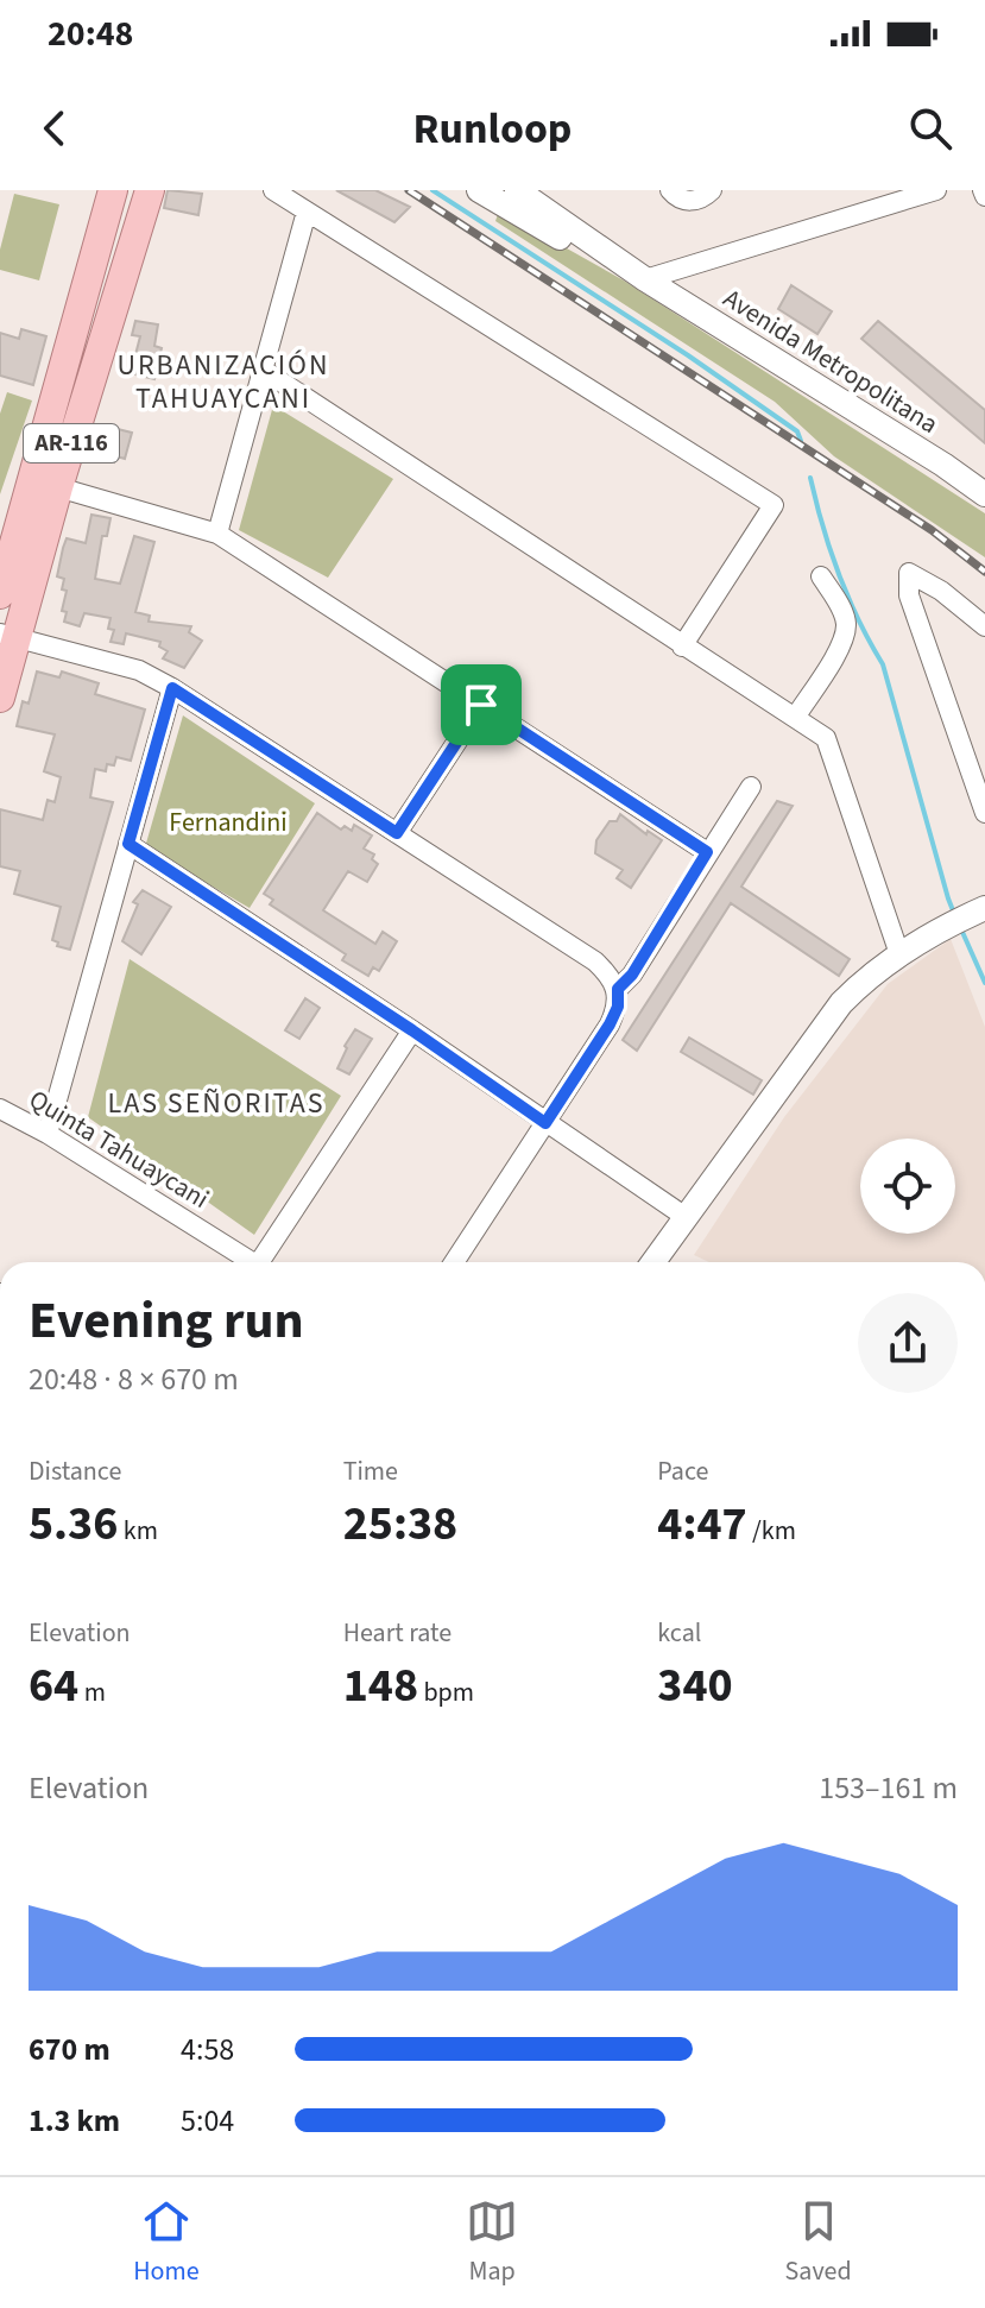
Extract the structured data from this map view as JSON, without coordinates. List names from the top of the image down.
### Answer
{
  "streets": {
    "main road": ["AR-116"],
    "street": ["Avenida Metropolitana", "Quinta Tahuaycani"]
  },
  "districts": ["URBANIZACIÓN TAHUAYCANI", "LAS SEÑORITAS"],
  "parks": ["Fernandini"],
  "page": {
    "status": "20:48",
    "header": "Runloop",
    "heading": ["Evening run", "20:48 · 8 × 670 m"],
    "stats": [
      ["Distance", "5.36 km"],
      ["Time", "25:38"],
      ["Pace", "4:47 /km"],
      ["Elevation", "64 m"],
      ["Heart rate", "148 bpm"],
      ["kcal", "340"]
    ],
    "chart": ["Elevation", "153–161 m"],
    "list": [
      {
        "name": "670 m",
        "note": "4:58"
      },
      {
        "name": "1.3 km",
        "note": "5:04"
      }
    ],
    "tabs": ["Home", "Map", "Saved"]
  }
}
